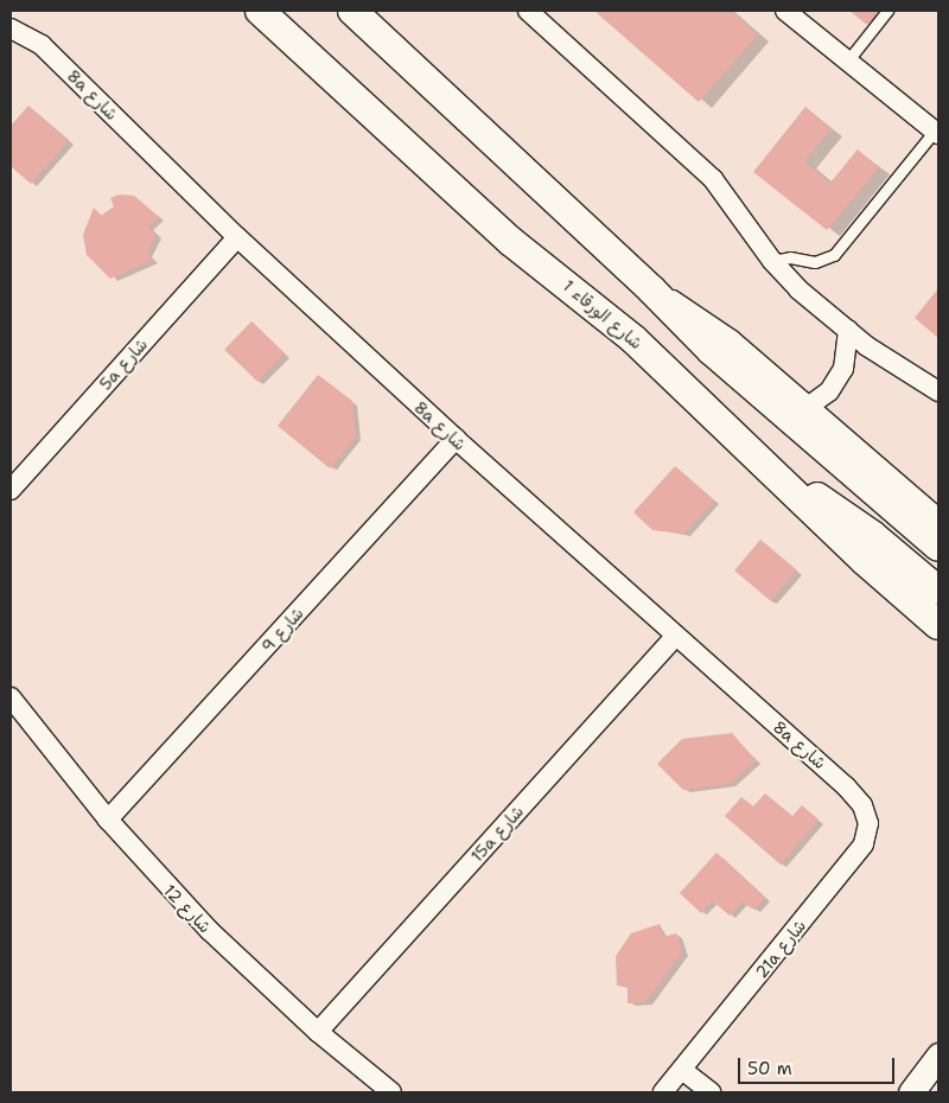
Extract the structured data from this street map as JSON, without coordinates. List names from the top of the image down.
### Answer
{
  "streets": {
    "main road": ["شارع الورقاء 1"],
    "street": [
      "8a شارع",
      "5a شارع",
      "شارع 9",
      "15a شارع",
      "شارع 12",
      "21a شارع"
    ]
  },
  "crossings": [
    ["8a شارع", "5a شارع"],
    ["8a شارع", "شارع 9"],
    ["8a شارع", "15a شارع"],
    ["8a شارع", "21a شارع"],
    ["شارع 9", "شارع 12"],
    ["15a شارع", "شارع 12"]
  ],
  "scale_bar": "50 m"
}
